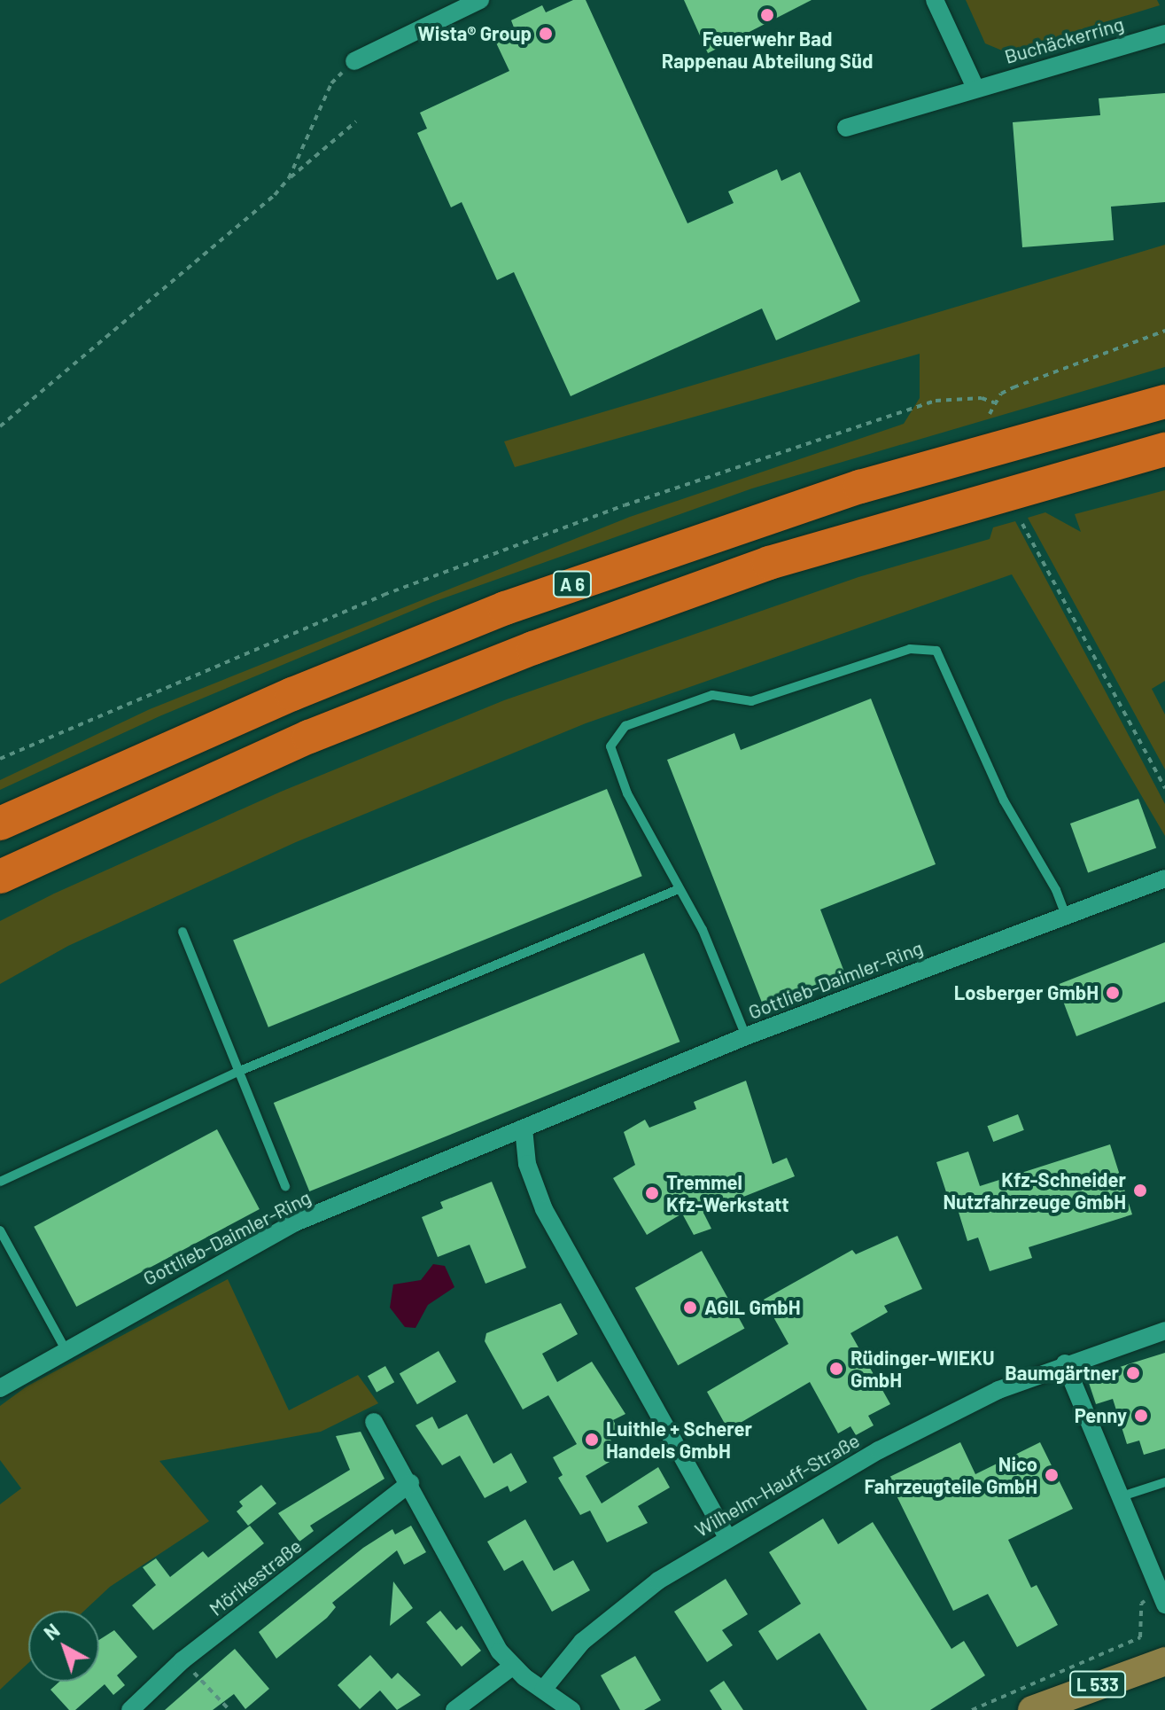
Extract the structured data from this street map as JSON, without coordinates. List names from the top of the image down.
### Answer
{
  "streets": {
    "highway": ["A 6"],
    "main road": ["L 533"],
    "street": [
      "Buchäckerring",
      "Gottlieb-Daimler-Ring",
      "Wilhelm-Hauff-Straße",
      "Mörikestraße"
    ]
  },
  "places": [
    "Feuerwehr Bad Rappenau Abteilung Süd",
    "Wista® Group",
    "Losberger GmbH",
    "Kfz-Schneider Nutzfahrzeuge GmbH",
    "Tremmel Kfz-Werkstatt",
    "AGIL GmbH",
    "Rüdinger-WIEKU GmbH",
    "Baumgärtner",
    "Penny",
    "Luithle + Scherer Handels GmbH",
    "Nico Fahrzeugteile GmbH"
  ],
  "north": "top left"
}
